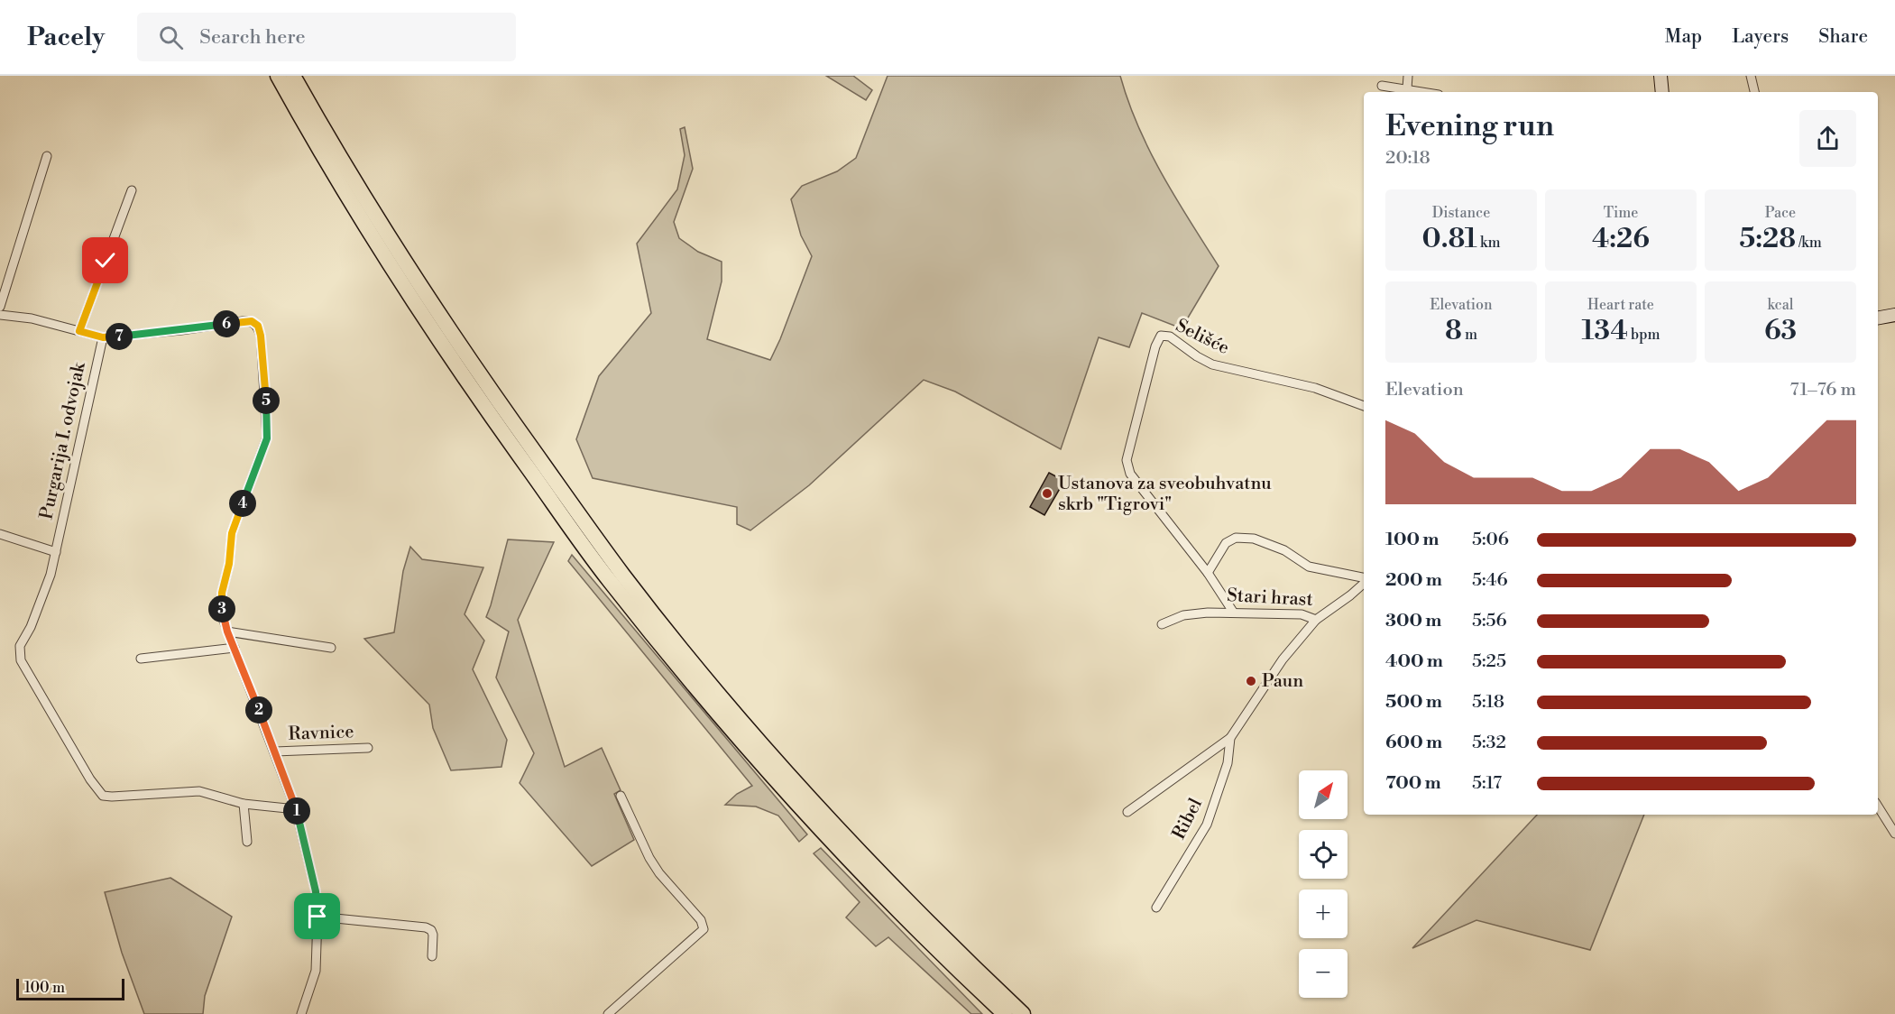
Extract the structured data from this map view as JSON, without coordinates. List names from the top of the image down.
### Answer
{
  "streets": {
    "street": [
      "Selišće",
      "Purgarija I. odvojak",
      "Stari hrast",
      "Ravnice",
      "Ribel"
    ]
  },
  "crossings": [
    ["Stari hrast", "Ribel"]
  ],
  "places": ["Ustanova za sveobuhvatnu skrb \"Tigrovi\"", "Paun"],
  "scale_bar": "100 m",
  "north": "top right",
  "page": {
    "header": "Pacely",
    "search": "Search here",
    "nav": ["Map", "Layers", "Share"],
    "heading": ["Evening run", "20:18"],
    "stats": [
      ["Distance", "0.81 km"],
      ["Time", "4:26"],
      ["Pace", "5:28 /km"],
      ["Elevation", "8 m"],
      ["Heart rate", "134 bpm"],
      ["kcal", "63"]
    ],
    "pins": [
      "6",
      "7",
      "5",
      "4",
      "3",
      "2",
      "1"
    ],
    "chart": ["Elevation", "71–76 m"],
    "list": [
      {
        "name": "100 m",
        "note": "5:06"
      },
      {
        "name": "200 m",
        "note": "5:46"
      },
      {
        "name": "300 m",
        "note": "5:56"
      },
      {
        "name": "400 m",
        "note": "5:25"
      },
      {
        "name": "500 m",
        "note": "5:18"
      },
      {
        "name": "600 m",
        "note": "5:32"
      },
      {
        "name": "700 m",
        "note": "5:17"
      }
    ],
    "map_buttons": ["+", "−"],
    "scale": "100 m"
  }
}
